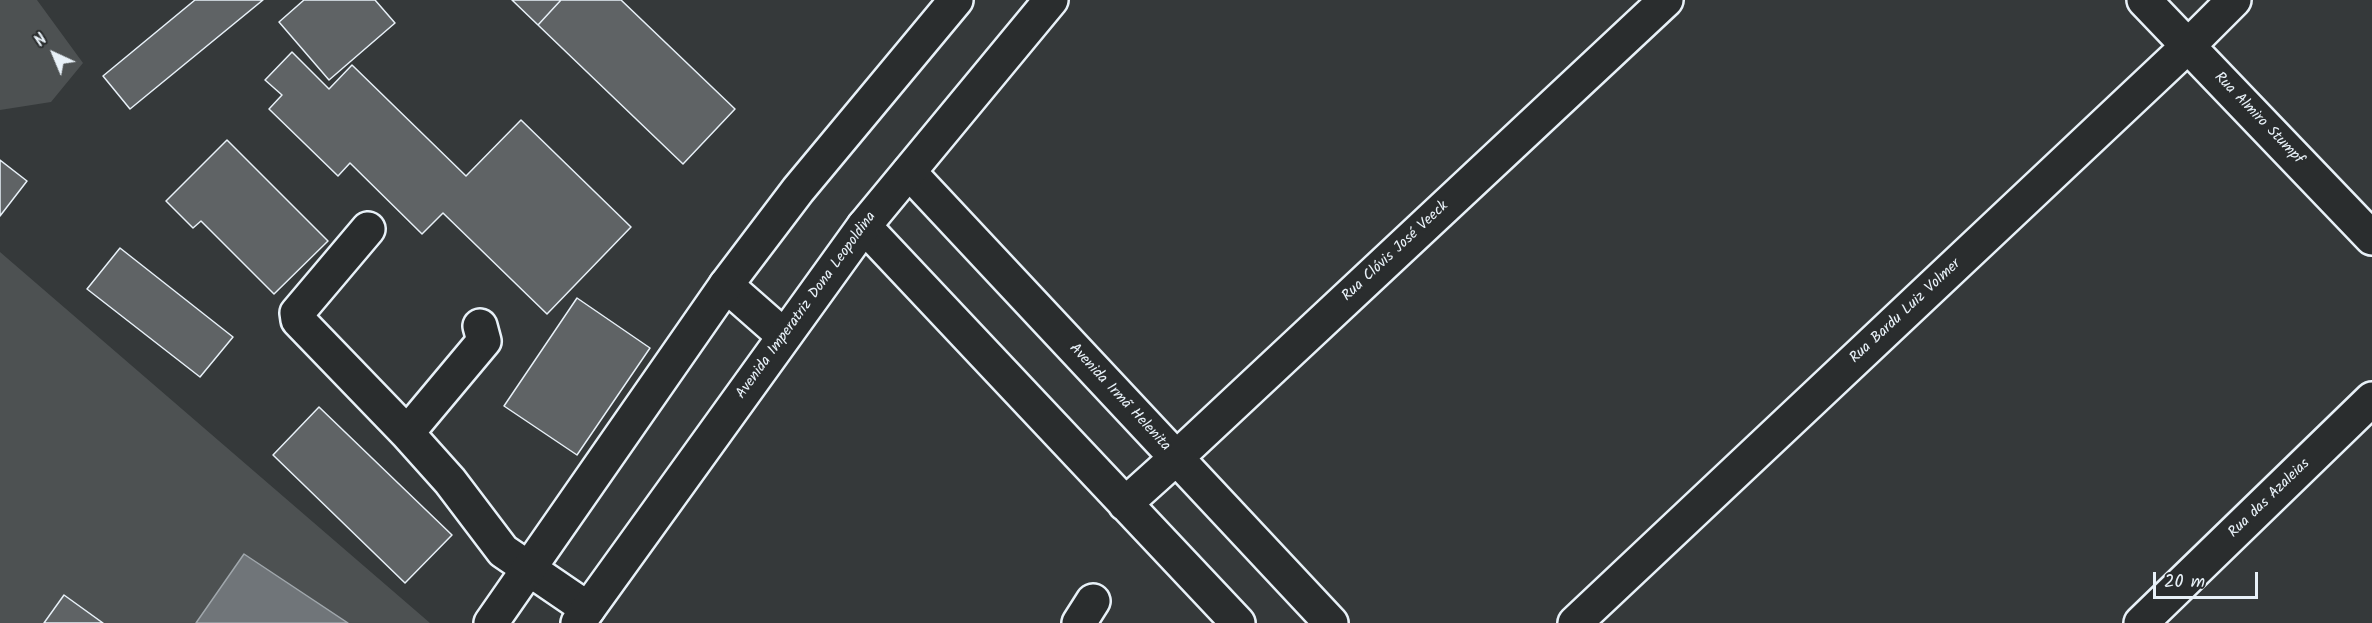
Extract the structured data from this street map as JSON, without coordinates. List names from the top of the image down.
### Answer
{
  "streets": {
    "street": [
      "Rua Almiro Stumpf",
      "Rua Clóvis José Veeck",
      "Avenida Imperatriz Dona Leopoldina",
      "Rua Bardu Luiz Volmer",
      "Avenida Irmã Helenita",
      "Rua das Azaleias"
    ]
  },
  "crossings": [
    ["Rua Almiro Stumpf", "Rua Bardu Luiz Volmer"],
    ["Rua Clóvis José Veeck", "Avenida Irmã Helenita"],
    ["Avenida Imperatriz Dona Leopoldina", "Avenida Irmã Helenita"]
  ],
  "scale_bar": "20 m",
  "north": "top left"
}
